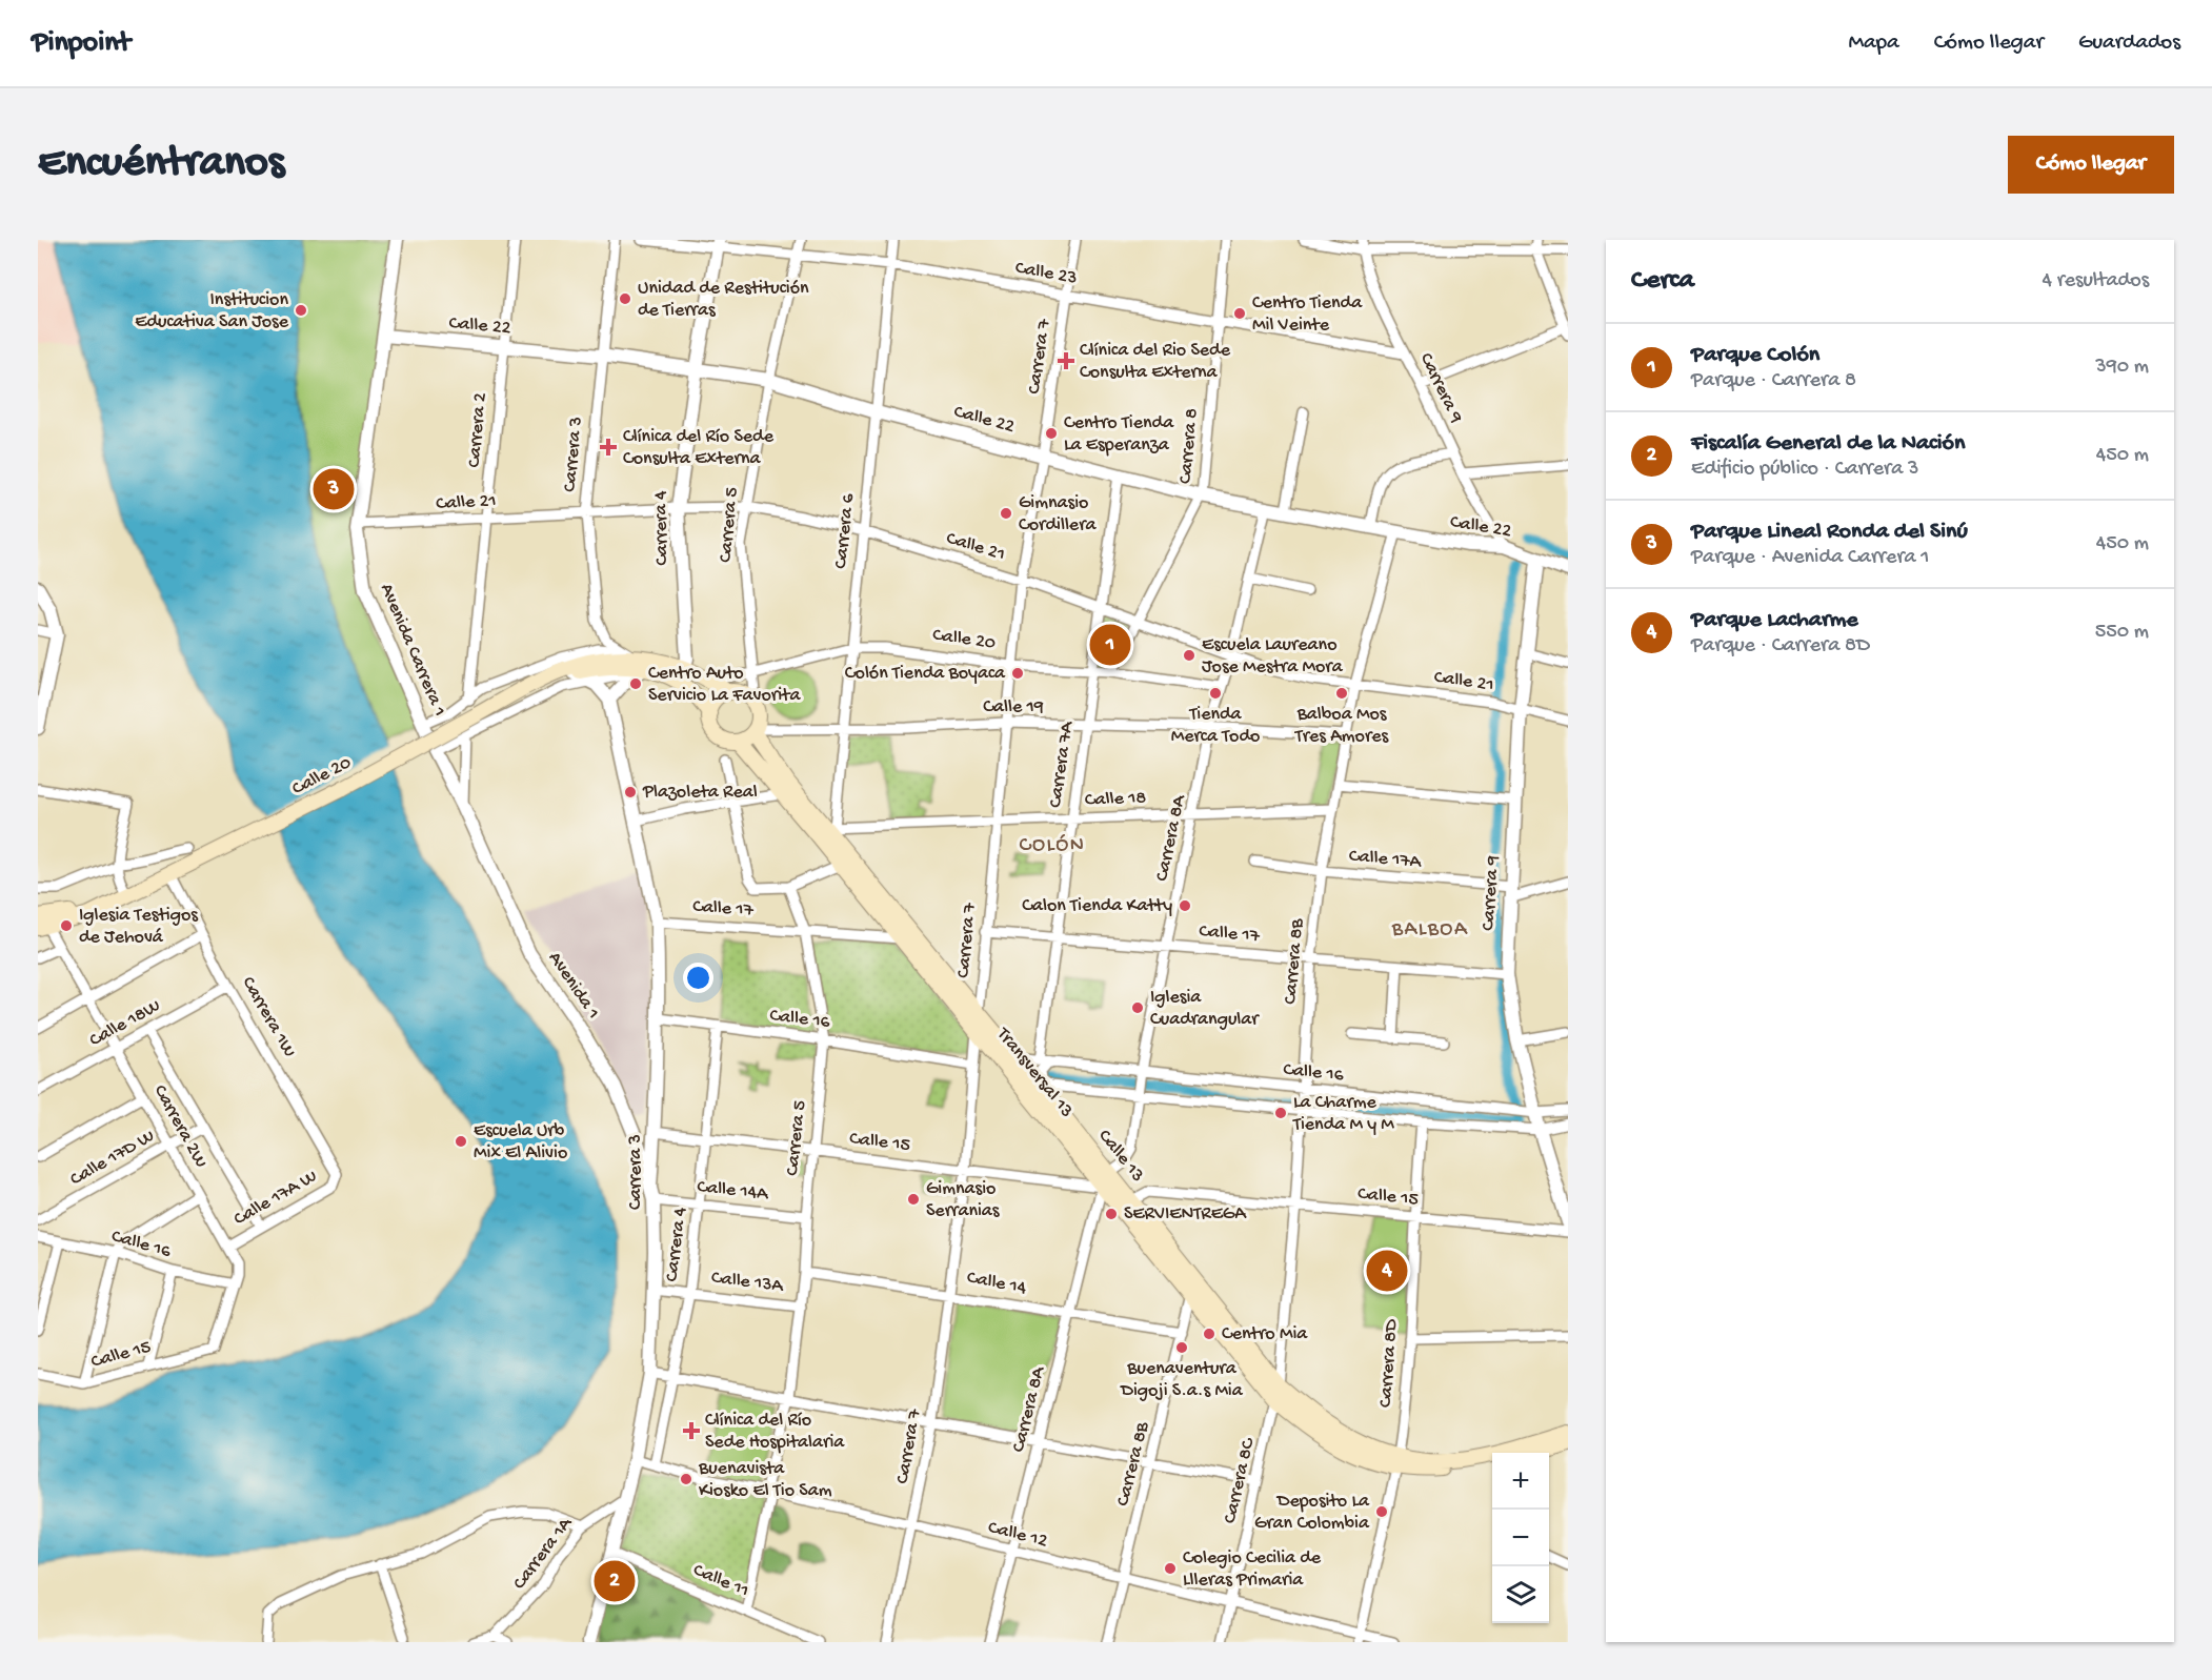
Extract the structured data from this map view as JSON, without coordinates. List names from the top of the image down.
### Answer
{
  "streets": {
    "main road": ["Calle 20", "Transversal 13", "Calle 13"],
    "street": [
      "Calle 23",
      "Calle 22",
      "Carrera 7",
      "Carrera 9",
      "Carrera 2",
      "Carrera 8",
      "Carrera 3",
      "Calle 21",
      "Carrera 5",
      "Carrera 4",
      "Carrera 6",
      "Avenida Carrera 1",
      "Calle 19",
      "Carrera 7A",
      "Calle 18",
      "Carrera 8A",
      "Calle 17A",
      "Calle 17",
      "Carrera 8B",
      "Avenida 1",
      "Carrera 1W",
      "Calle 16",
      "Calle 18W",
      "Carrera 2W",
      "Calle 15",
      "Calle 17D W",
      "Calle 14A",
      "Calle 17A W",
      "Calle 13A",
      "Calle 14",
      "Carrera 8D",
      "Carrera 8C",
      "Calle 12",
      "Carrera 1A",
      "Calle 11"
    ]
  },
  "crossings": [
    ["Calle 23", "Carrera 7"],
    ["Calle 23", "Carrera 9"],
    ["Calle 23", "Carrera 8"],
    ["Calle 23", "Carrera 5"],
    ["Calle 23", "Carrera 4"],
    ["Calle 23", "Carrera 6"],
    ["Calle 22", "Carrera 7"],
    ["Calle 22", "Carrera 9"],
    ["Calle 22", "Carrera 2"],
    ["Calle 22", "Carrera 8"],
    ["Calle 22", "Carrera 3"],
    ["Calle 22", "Carrera 5"],
    ["Calle 22", "Carrera 4"],
    ["Calle 22", "Carrera 6"],
    ["Calle 22", "Avenida Carrera 1"],
    ["Calle 22", "Carrera 7A"],
    ["Calle 22", "Carrera 8A"],
    ["Calle 22", "Carrera 8B"],
    ["Carrera 7", "Calle 21"],
    ["Carrera 7", "Calle 20"],
    ["Carrera 7", "Calle 19"],
    ["Carrera 7", "Calle 18"],
    ["Carrera 7", "Calle 17"],
    ["Carrera 7", "Calle 16"],
    ["Carrera 7", "Transversal 13"],
    ["Carrera 7", "Calle 15"],
    ["Carrera 7", "Calle 13"],
    ["Carrera 7", "Calle 14"],
    ["Carrera 7", "Calle 12"],
    ["Carrera 9", "Calle 21"],
    ["Carrera 9", "Calle 17A"],
    ["Carrera 9", "Calle 17"],
    ["Carrera 9", "Calle 16"],
    ["Carrera 2", "Calle 21"],
    ["Carrera 8", "Calle 21"],
    ["Carrera 8", "Calle 20"],
    ["Carrera 3", "Calle 21"],
    ["Carrera 3", "Calle 17"],
    ["Carrera 3", "Avenida 1"],
    ["Carrera 3", "Calle 16"],
    ["Carrera 3", "Calle 15"],
    ["Carrera 3", "Calle 14A"],
    ["Carrera 3", "Calle 13A"],
    ["Carrera 3", "Calle 12"],
    ["Carrera 3", "Carrera 1A"],
    ["Carrera 3", "Calle 11"],
    ["Calle 21", "Carrera 5"],
    ["Calle 21", "Carrera 4"],
    ["Calle 21", "Carrera 6"],
    ["Calle 21", "Avenida Carrera 1"],
    ["Calle 21", "Carrera 7A"],
    ["Calle 21", "Carrera 8A"],
    ["Calle 21", "Carrera 8B"],
    ["Carrera 5", "Calle 20"],
    ["Carrera 5", "Calle 19"],
    ["Carrera 5", "Calle 17"],
    ["Carrera 5", "Calle 16"],
    ["Carrera 5", "Transversal 13"],
    ["Carrera 5", "Calle 15"],
    ["Carrera 5", "Calle 14A"],
    ["Carrera 5", "Calle 13A"],
    ["Carrera 5", "Calle 14"],
    ["Carrera 5", "Calle 12"],
    ["Carrera 5", "Calle 11"],
    ["Carrera 4", "Calle 16"],
    ["Carrera 4", "Calle 15"],
    ["Carrera 4", "Calle 14A"],
    ["Carrera 4", "Calle 13A"],
    ["Carrera 4", "Calle 12"],
    ["Carrera 6", "Calle 20"],
    ["Carrera 6", "Calle 19"],
    ["Carrera 6", "Calle 18"],
    ["Carrera 6", "Calle 13"],
    ["Calle 20", "Carrera 7A"],
    ["Calle 20", "Carrera 8A"],
    ["Calle 20", "Carrera 1W"],
    ["Calle 20", "Carrera 2W"],
    ["Avenida Carrera 1", "Avenida 1"],
    ["Calle 19", "Carrera 7A"],
    ["Calle 19", "Carrera 8A"],
    ["Calle 19", "Carrera 8B"],
    ["Calle 19", "Transversal 13"],
    ["Carrera 7A", "Calle 18"],
    ["Carrera 7A", "Calle 17"],
    ["Carrera 7A", "Calle 16"],
    ["Calle 18", "Carrera 8A"],
    ["Calle 18", "Carrera 8B"],
    ["Calle 18", "Calle 13"],
    ["Carrera 8A", "Calle 17"],
    ["Carrera 8A", "Calle 16"],
    ["Carrera 8A", "Transversal 13"],
    ["Carrera 8A", "Calle 15"],
    ["Carrera 8A", "Calle 13"],
    ["Carrera 8A", "Calle 14"],
    ["Carrera 8A", "Calle 12"],
    ["Calle 17A", "Carrera 8B"],
    ["Calle 17", "Carrera 8B"],
    ["Calle 17", "Transversal 13"],
    ["Carrera 8B", "Calle 16"],
    ["Carrera 8B", "Transversal 13"],
    ["Carrera 8B", "Calle 15"],
    ["Carrera 8B", "Calle 13"],
    ["Carrera 8B", "Calle 14"],
    ["Carrera 8B", "Carrera 8C"],
    ["Carrera 8B", "Calle 12"],
    ["Avenida 1", "Calle 14A"],
    ["Carrera 1W", "Calle 18W"],
    ["Carrera 1W", "Calle 17A W"],
    ["Calle 16", "Carrera 2W"],
    ["Calle 16", "Calle 13"],
    ["Calle 16", "Carrera 8D"],
    ["Calle 18W", "Carrera 2W"],
    ["Transversal 13", "Calle 15"],
    ["Transversal 13", "Calle 13"],
    ["Transversal 13", "Carrera 8C"],
    ["Carrera 2W", "Calle 15"],
    ["Carrera 2W", "Calle 17D W"],
    ["Carrera 2W", "Calle 17A W"],
    ["Calle 15", "Calle 13"],
    ["Calle 15", "Carrera 8D"],
    ["Calle 13", "Carrera 8D"],
    ["Carrera 8D", "Calle 12"],
    ["Carrera 8C", "Calle 12"]
  ],
  "districts": ["COLÓN", "BALBOA"],
  "places": {
    "other": [
      "Unidad de Restitución de Tierras",
      "Institucion Educativa San Jose",
      "Centro Tienda Mil Veinte",
      "Centro Tienda La Esperanza",
      "Gimnasio Cordillera",
      "Escuela Laureano Jose Mestra Mora",
      "Colón Tienda Boyaca",
      "Centro Auto Servicio La Favorita",
      "Tienda Merca Todo",
      "Balboa Mos Tres Amores",
      "Plazoleta Real",
      "Calon Tienda Katty",
      "Iglesia Testigos de Jehová",
      "Iglesia Cuadrangular",
      "La Charme Tienda M y M",
      "Escuela Urb Mix El Alivio",
      "Gimnasio Serranias",
      "SERVIENTREGA",
      "Centro Mia",
      "Buenaventura Digoji S.a.s Mia",
      "Buenavista Kiosko El Tio Sam",
      "Deposito La Gran Colombia",
      "Colegio Cecilia de Llleras Primaria"
    ],
    "health": ["Clínica del Rio Sede Consulta Externa", "Clínica del Río Sede Consulta Externa", "Clínica del Río Sede Hospitalaria"]
  },
  "page": {
    "header": "Pinpoint",
    "nav": ["Mapa", "Cómo llegar", "Guardados"],
    "buttons": "Cómo llegar",
    "title": "Encuéntranos",
    "heading": ["Cerca", "4 resultados"],
    "list": [
      {
        "mark": "1",
        "name": "Parque Colón",
        "note": "Parque · Carrera 8",
        "value": "390 m"
      },
      {
        "mark": "2",
        "name": "Fiscalía General de la Nación",
        "note": "Edificio público · Carrera 3",
        "value": "450 m"
      },
      {
        "mark": "3",
        "name": "Parque Lineal Ronda del Sinú",
        "note": "Parque · Avenida Carrera 1",
        "value": "450 m"
      },
      {
        "mark": "4",
        "name": "Parque Lacharme",
        "note": "Parque · Carrera 8D",
        "value": "550 m"
      }
    ],
    "pins": [
      "3",
      "1",
      "4",
      "2"
    ],
    "map_buttons": ["+", "−"]
  }
}
